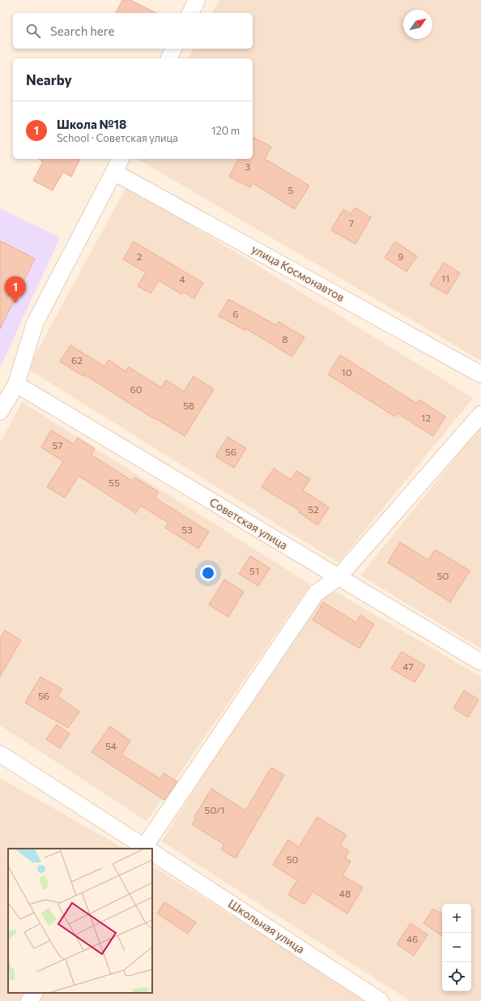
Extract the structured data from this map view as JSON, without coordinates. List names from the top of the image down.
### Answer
{
  "streets": {
    "street": ["улица Космонавтов", "Советская улица", "Школьная улица"]
  },
  "house_numbers": [
    "3",
    "5",
    "7",
    "2",
    "9",
    "11",
    "4",
    "6",
    "8",
    "62",
    "10",
    "60",
    "58",
    "12",
    "57",
    "56",
    "55",
    "52",
    "53",
    "51",
    "50",
    "47",
    "56",
    "54",
    "50/1",
    "50",
    "48",
    "46"
  ],
  "north": "top right",
  "page": {
    "search": "Search here",
    "heading": "Nearby",
    "list": [
      {
        "mark": "1",
        "name": "Школа №18",
        "note": "School · Советская улица",
        "value": "120 m"
      }
    ],
    "pins": "1",
    "map_buttons": ["+", "−"]
  }
}
